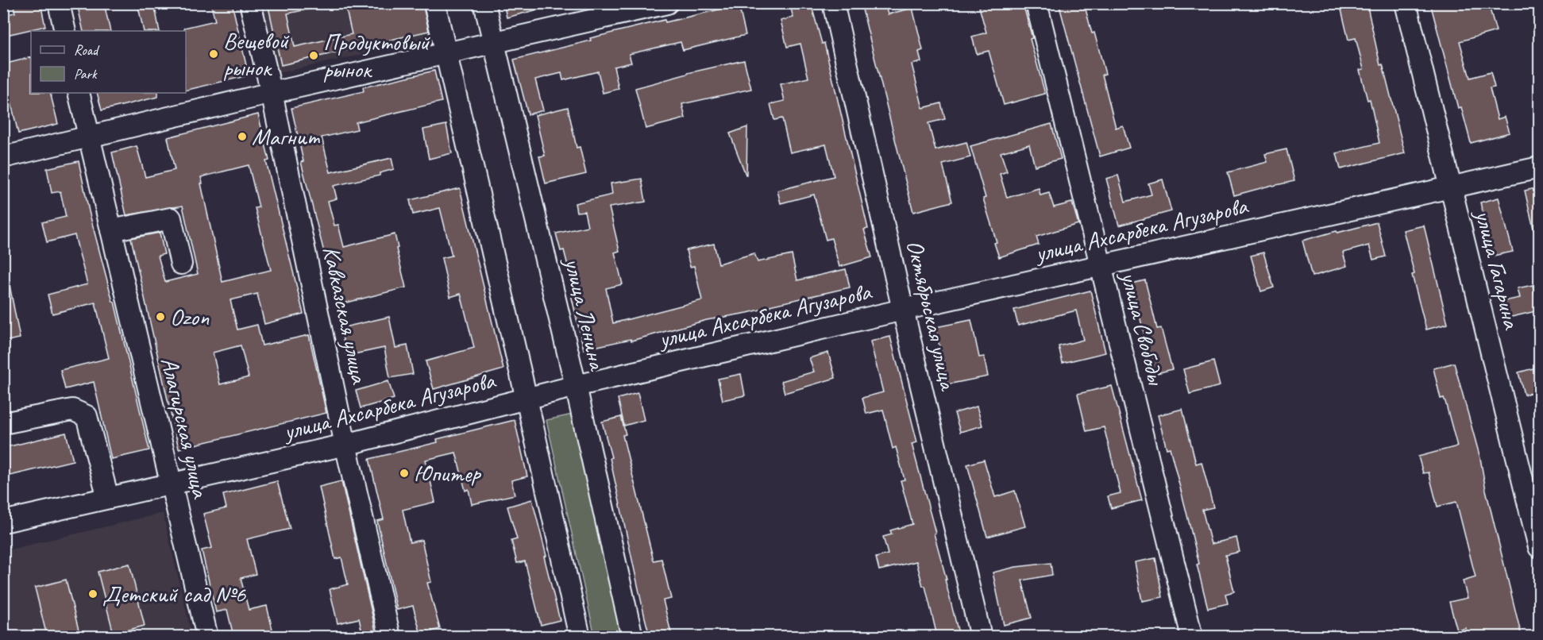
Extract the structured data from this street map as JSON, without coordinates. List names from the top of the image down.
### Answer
{
  "streets": {
    "street": [
      "улица Ахсарбека Агузарова",
      "улица Гагарина",
      "улица Ленина",
      "Кавказская улица",
      "Октябрьская улица",
      "улица Свободы",
      "Алагирская улица"
    ]
  },
  "crossings": [
    ["улица Ахсарбека Агузарова", "улица Гагарина"],
    ["улица Ахсарбека Агузарова", "улица Ленина"],
    ["улица Ахсарбека Агузарова", "Кавказская улица"],
    ["улица Ахсарбека Агузарова", "Октябрьская улица"],
    ["улица Ахсарбека Агузарова", "улица Свободы"],
    ["улица Ахсарбека Агузарова", "Алагирская улица"]
  ],
  "places": [
    "Вещевой рынок",
    "Продуктовый рынок",
    "Магнит",
    "Ozon",
    "Юпитер",
    "Детский сад №6"
  ],
  "legend": ["Road", "Park"]
}
